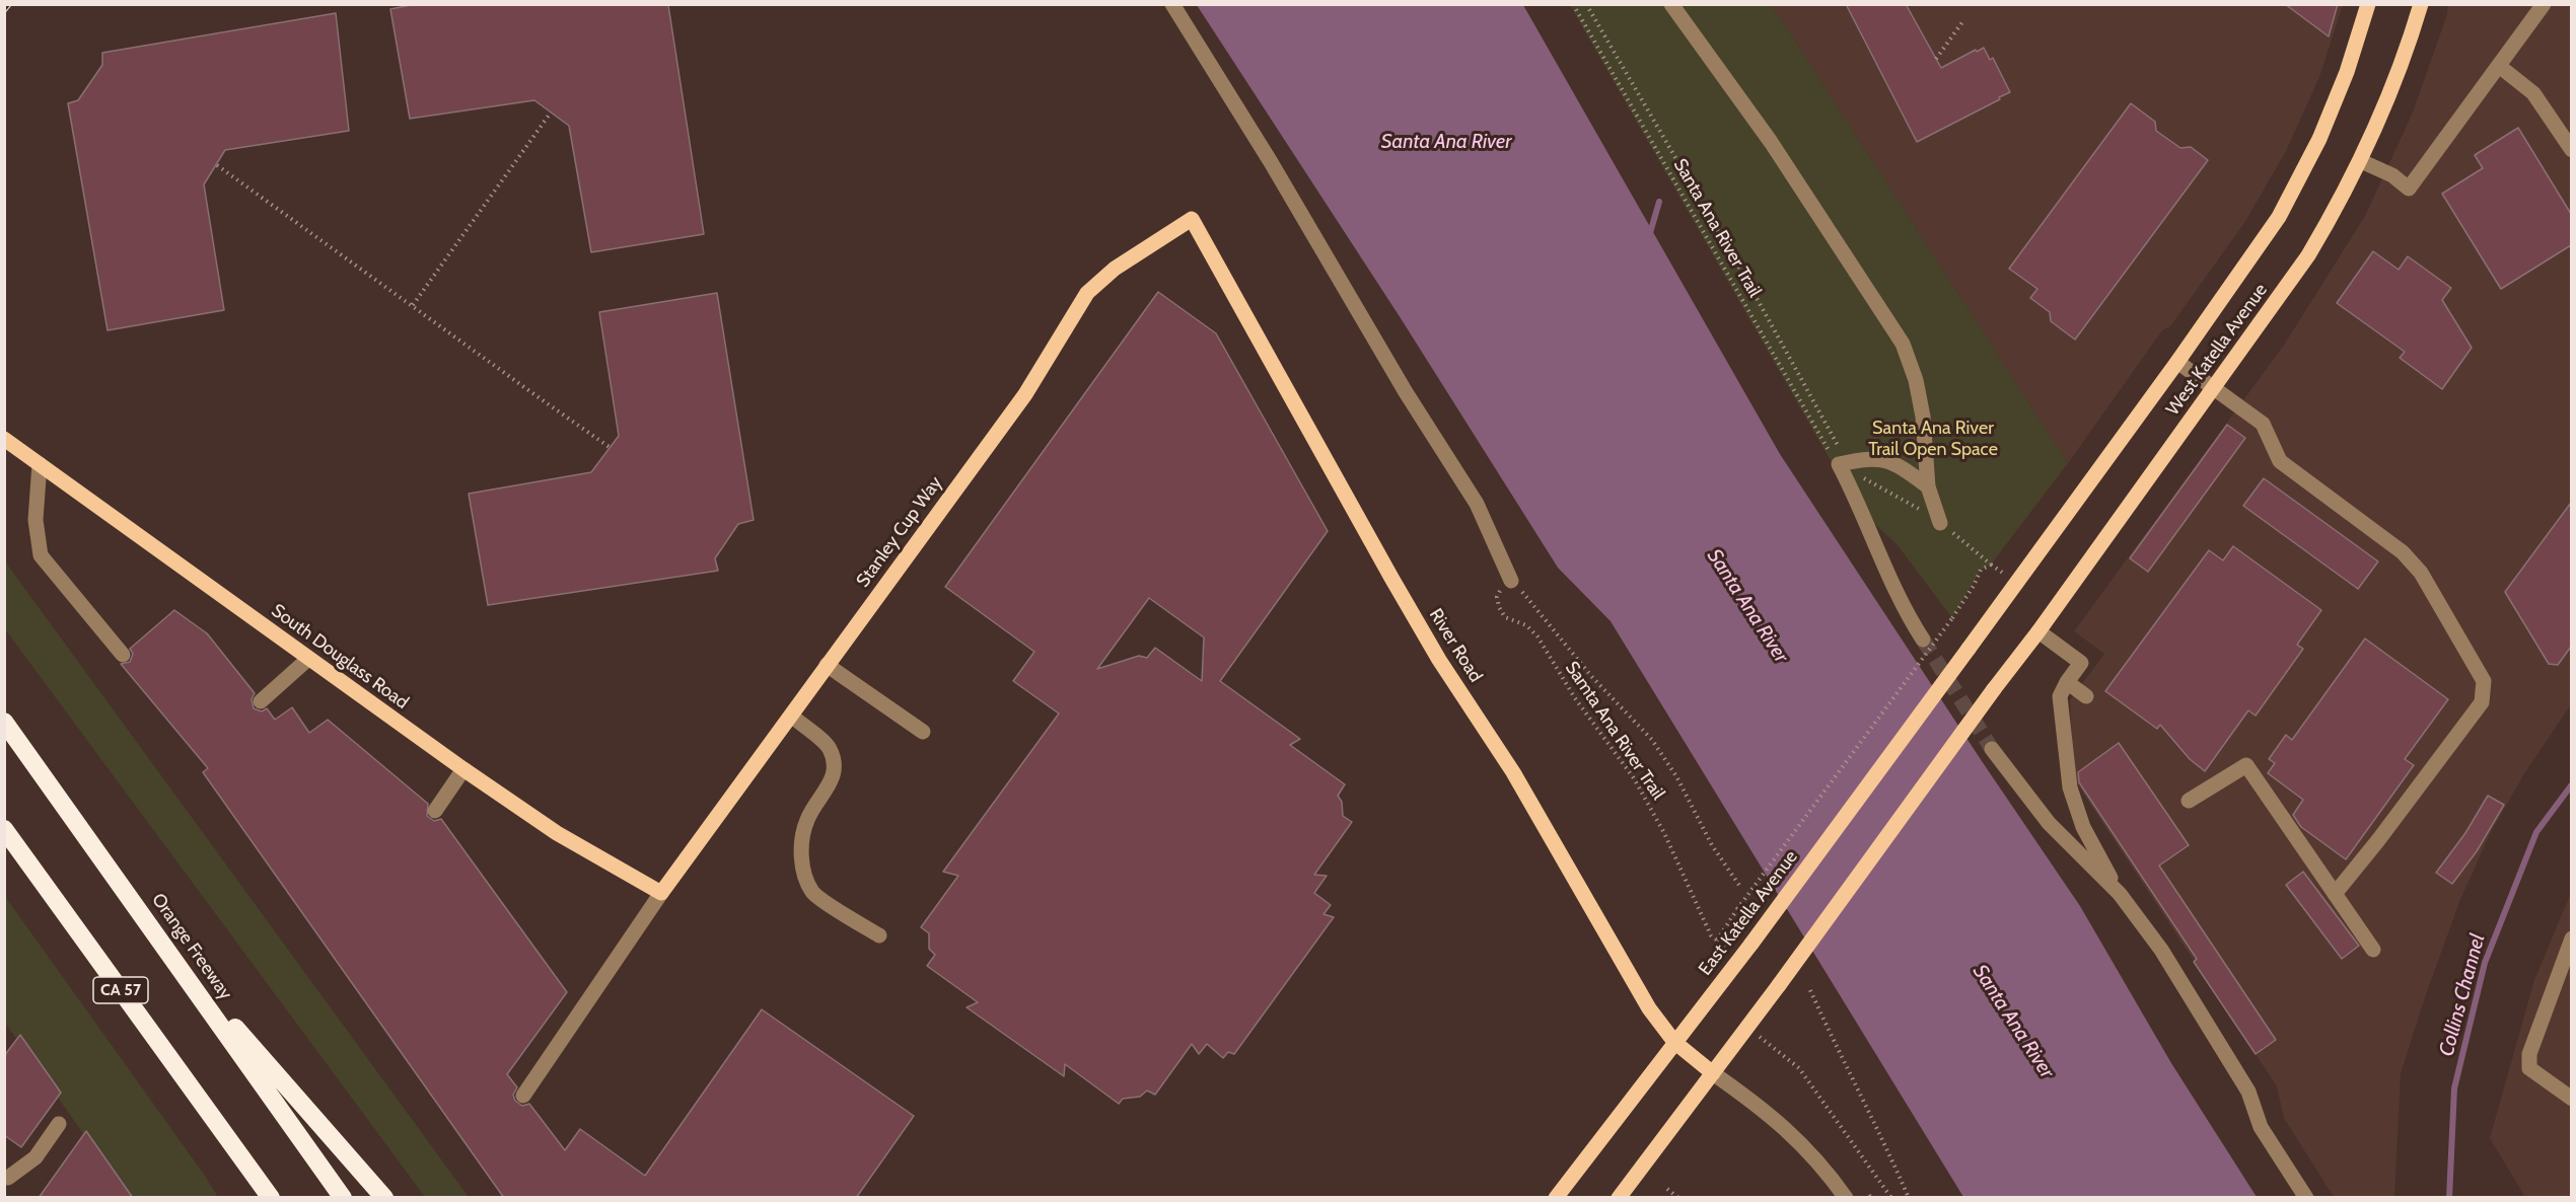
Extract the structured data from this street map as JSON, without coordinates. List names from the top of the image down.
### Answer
{
  "streets": {
    "highway": ["Orange Freeway", "CA 57"],
    "main road": [
      "West Katella Avenue",
      "Stanley Cup Way",
      "River Road",
      "South Douglass Road",
      "East Katella Avenue"
    ],
    "path": ["Santa Ana River Trail", "Samta Ana River Trail"]
  },
  "crossings": [
    ["Santa Ana River Trail", "Samta Ana River Trail"],
    ["West Katella Avenue", "East Katella Avenue"],
    ["Stanley Cup Way", "River Road"],
    ["Stanley Cup Way", "South Douglass Road"],
    ["River Road", "East Katella Avenue"]
  ],
  "water": ["Santa Ana River", "Collins Channel"],
  "parks": ["Santa Ana River Trail Open Space"]
}
